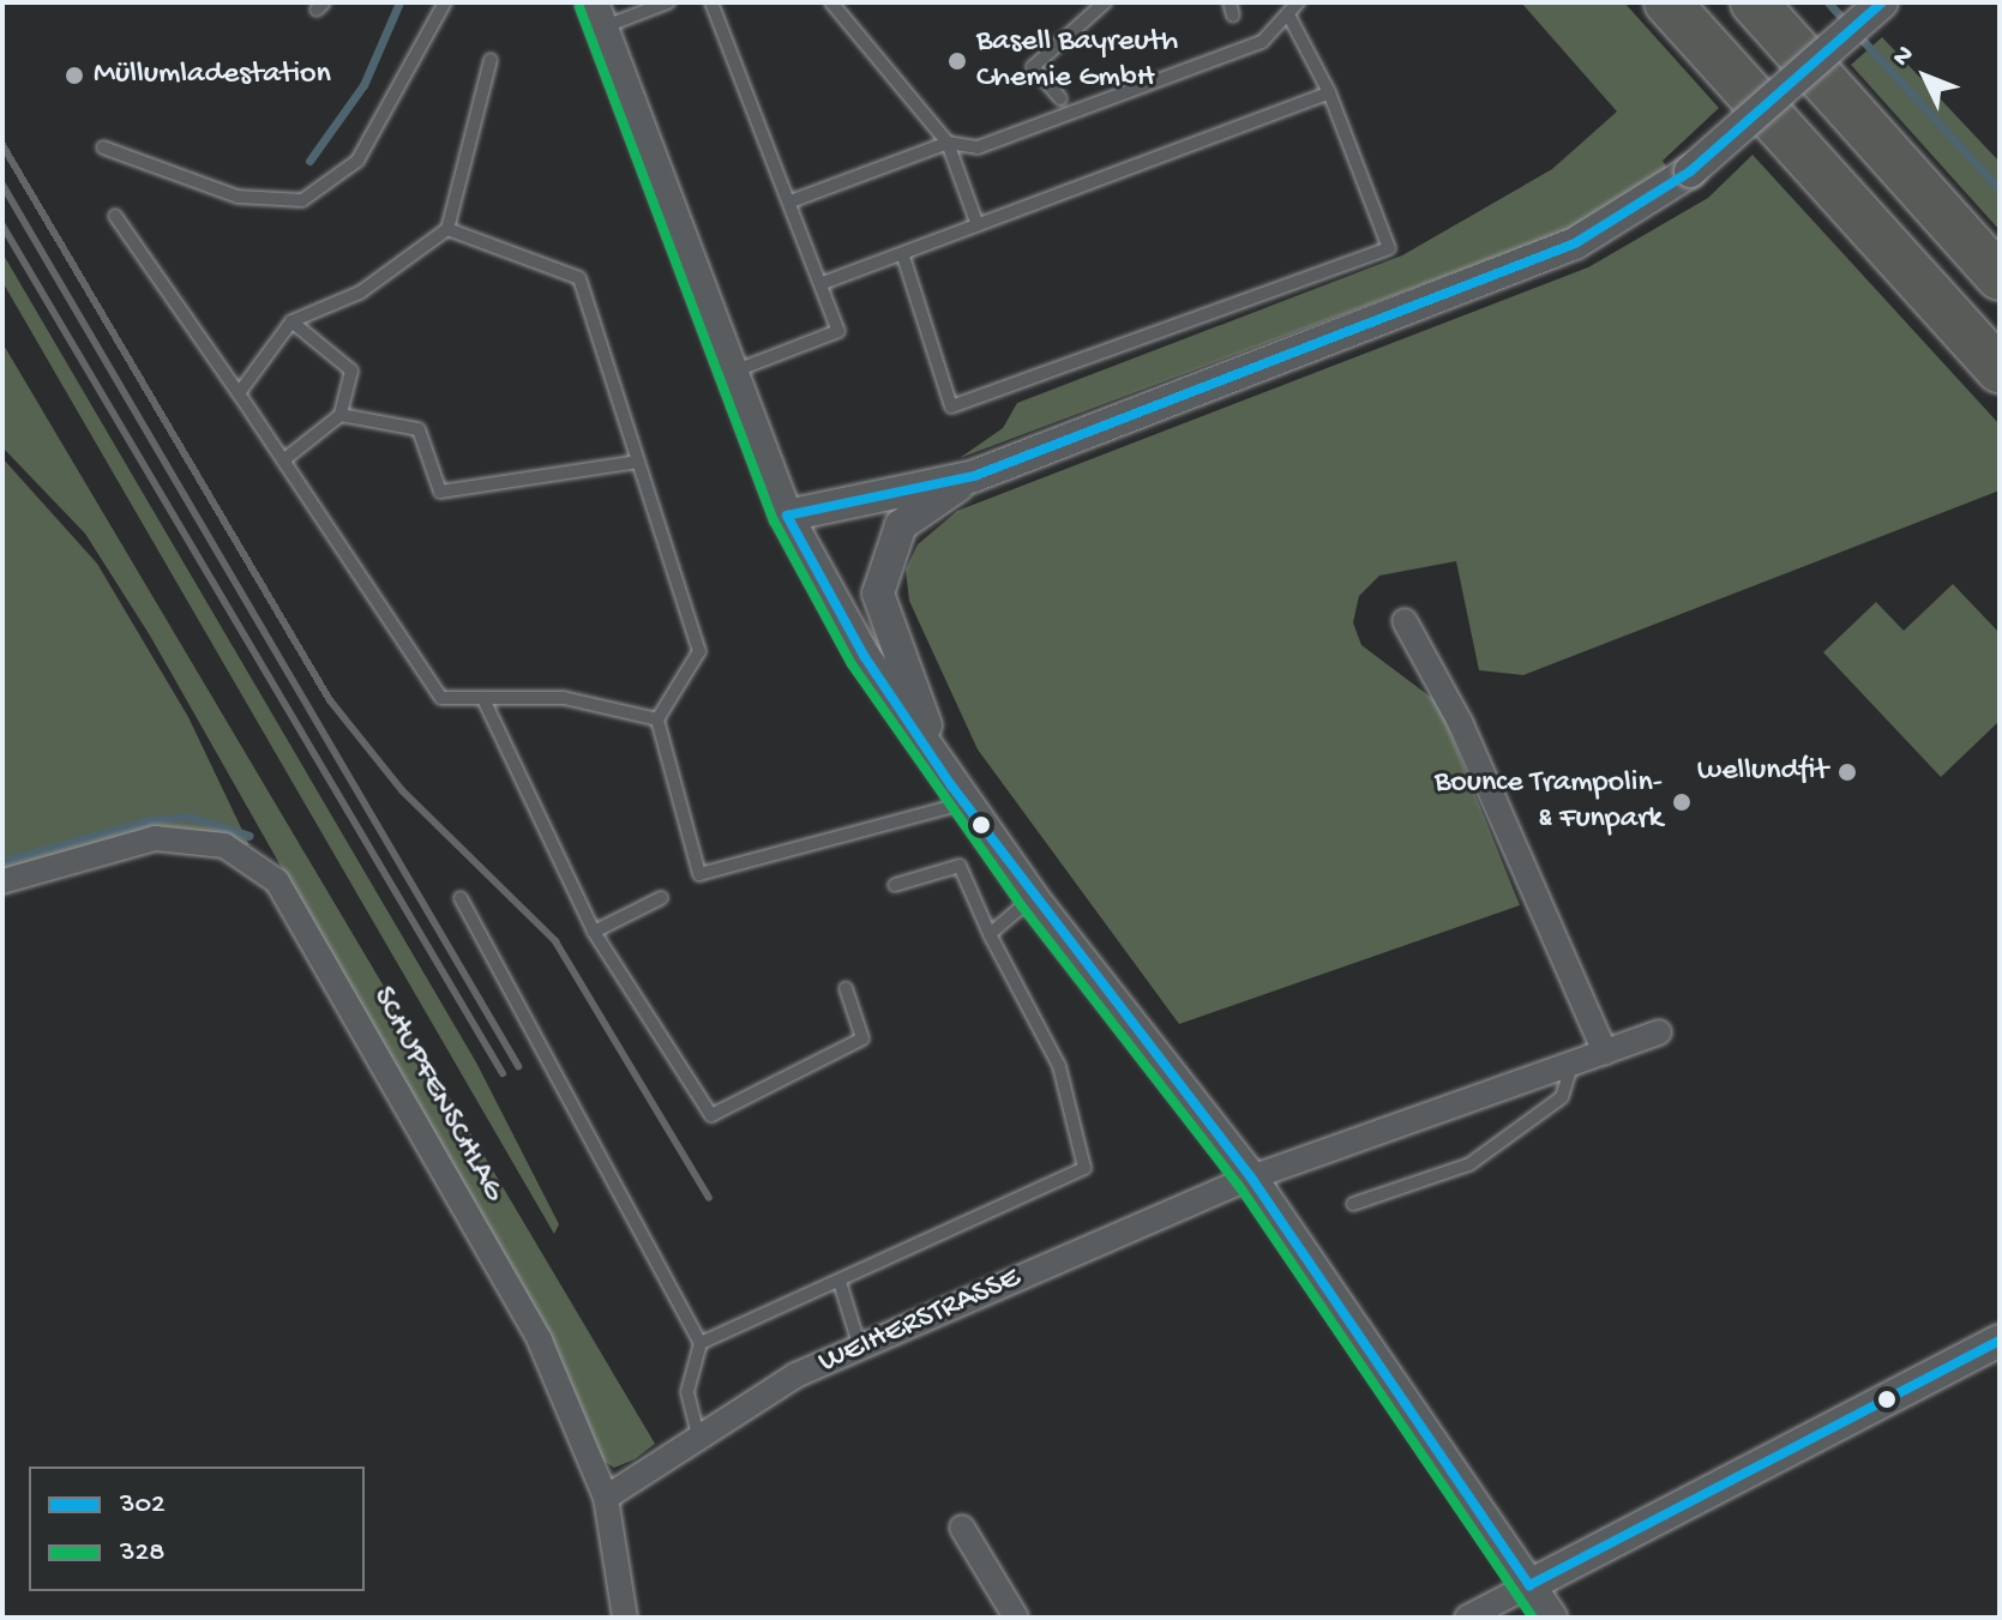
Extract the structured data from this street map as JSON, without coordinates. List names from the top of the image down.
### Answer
{
  "streets": {
    "street": ["SCHUPFENSCHLAG", "WEIHERSTRASSE"]
  },
  "crossings": [
    ["SCHUPFENSCHLAG", "WEIHERSTRASSE"]
  ],
  "places": [
    "Basell Bayreuth Chemie GmbH",
    "Müllumladestation",
    "wellundfit",
    "Bounce Trampolin- & Funpark"
  ],
  "lines": ["transit line 302", "transit line 328"],
  "legend": ["302", "328"],
  "north": "top left"
}
